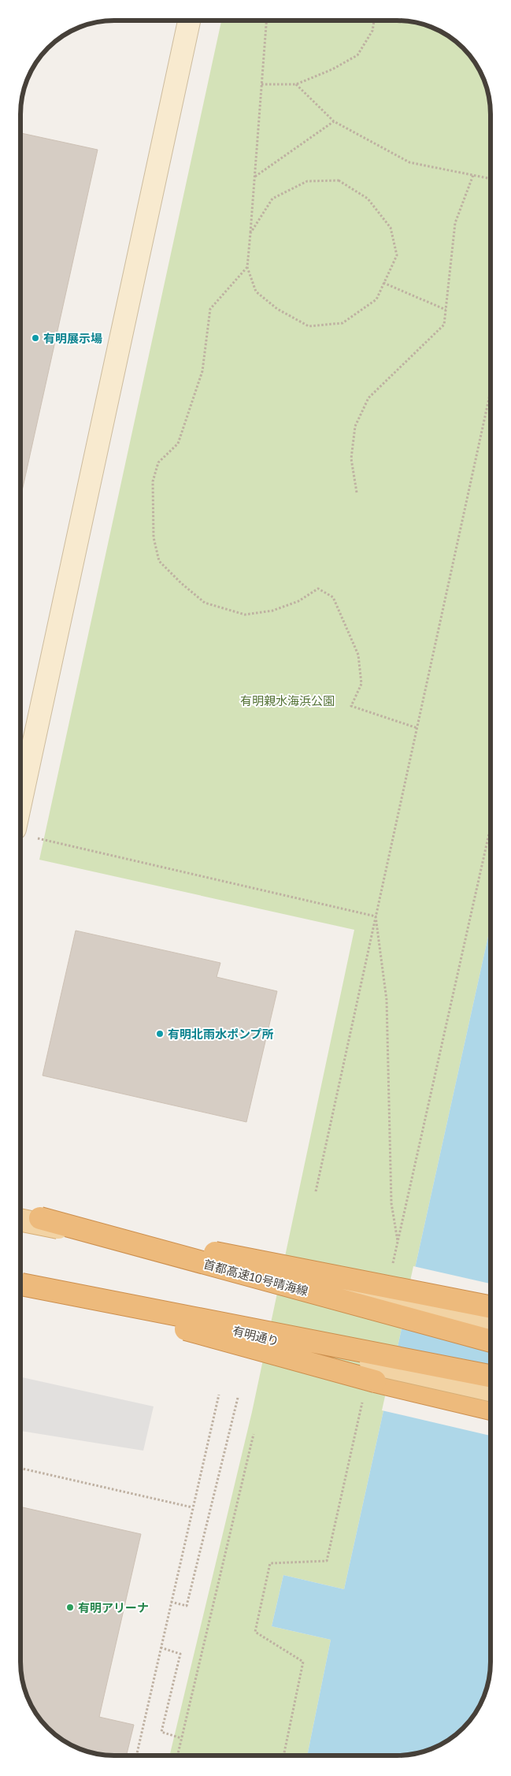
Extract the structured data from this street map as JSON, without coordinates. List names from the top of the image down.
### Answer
{
  "streets": {
    "highway": ["首都高速10号晴海線"],
    "main road": ["有明通り"]
  },
  "parks": ["有明親水海浜公園"],
  "places": ["有明展示場", "有明北雨水ポンプ所", "有明アリーナ"]
}
